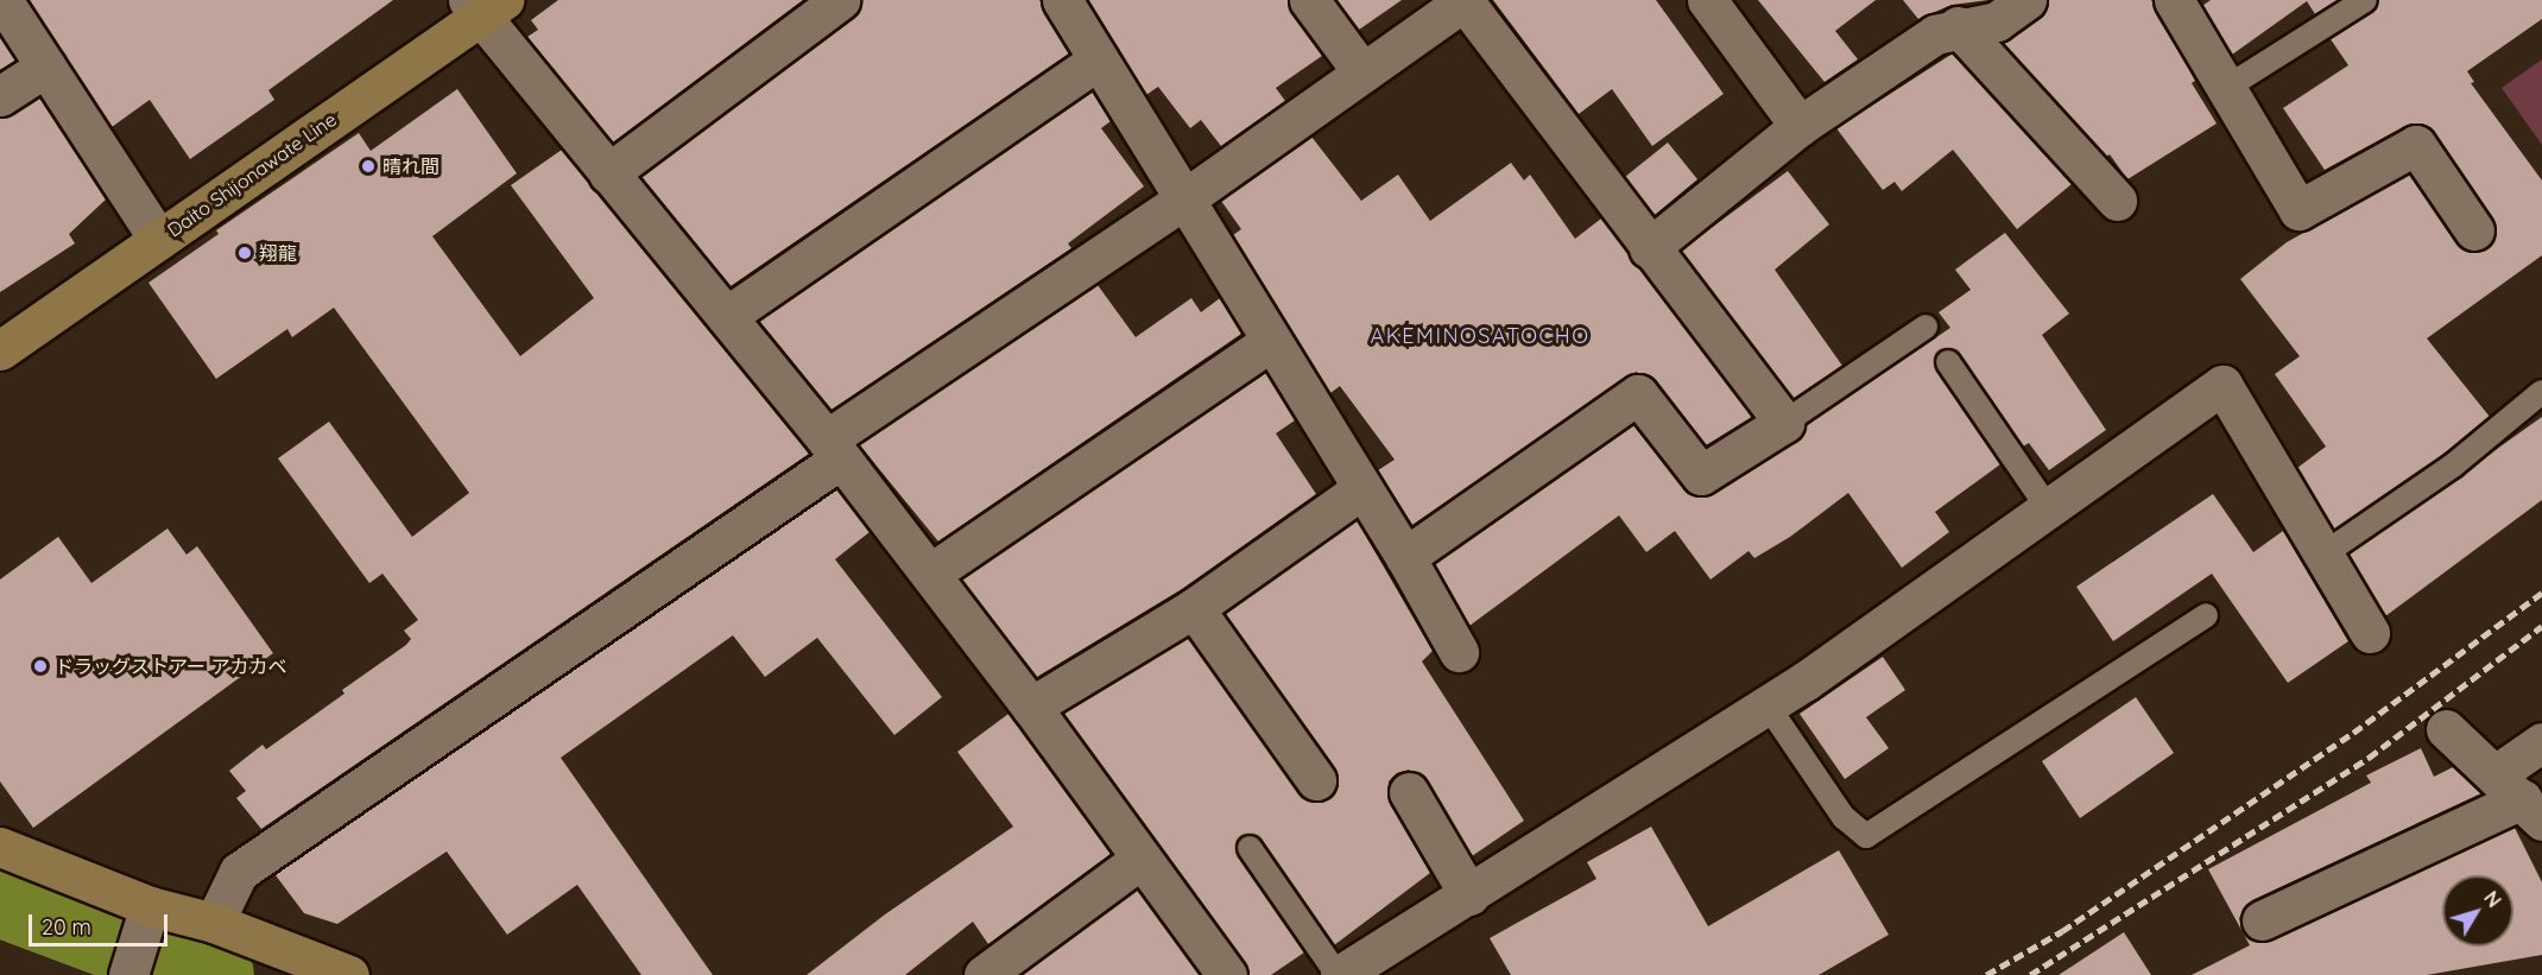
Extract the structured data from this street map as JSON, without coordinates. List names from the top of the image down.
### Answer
{
  "streets": {
    "main road": ["Daito Shijonawate Line"]
  },
  "districts": ["AKEMINOSATOCHO"],
  "places": ["晴れ間", "翔龍", "ドラッグストアー アカカベ"],
  "scale_bar": "20 m",
  "north": "top right"
}
